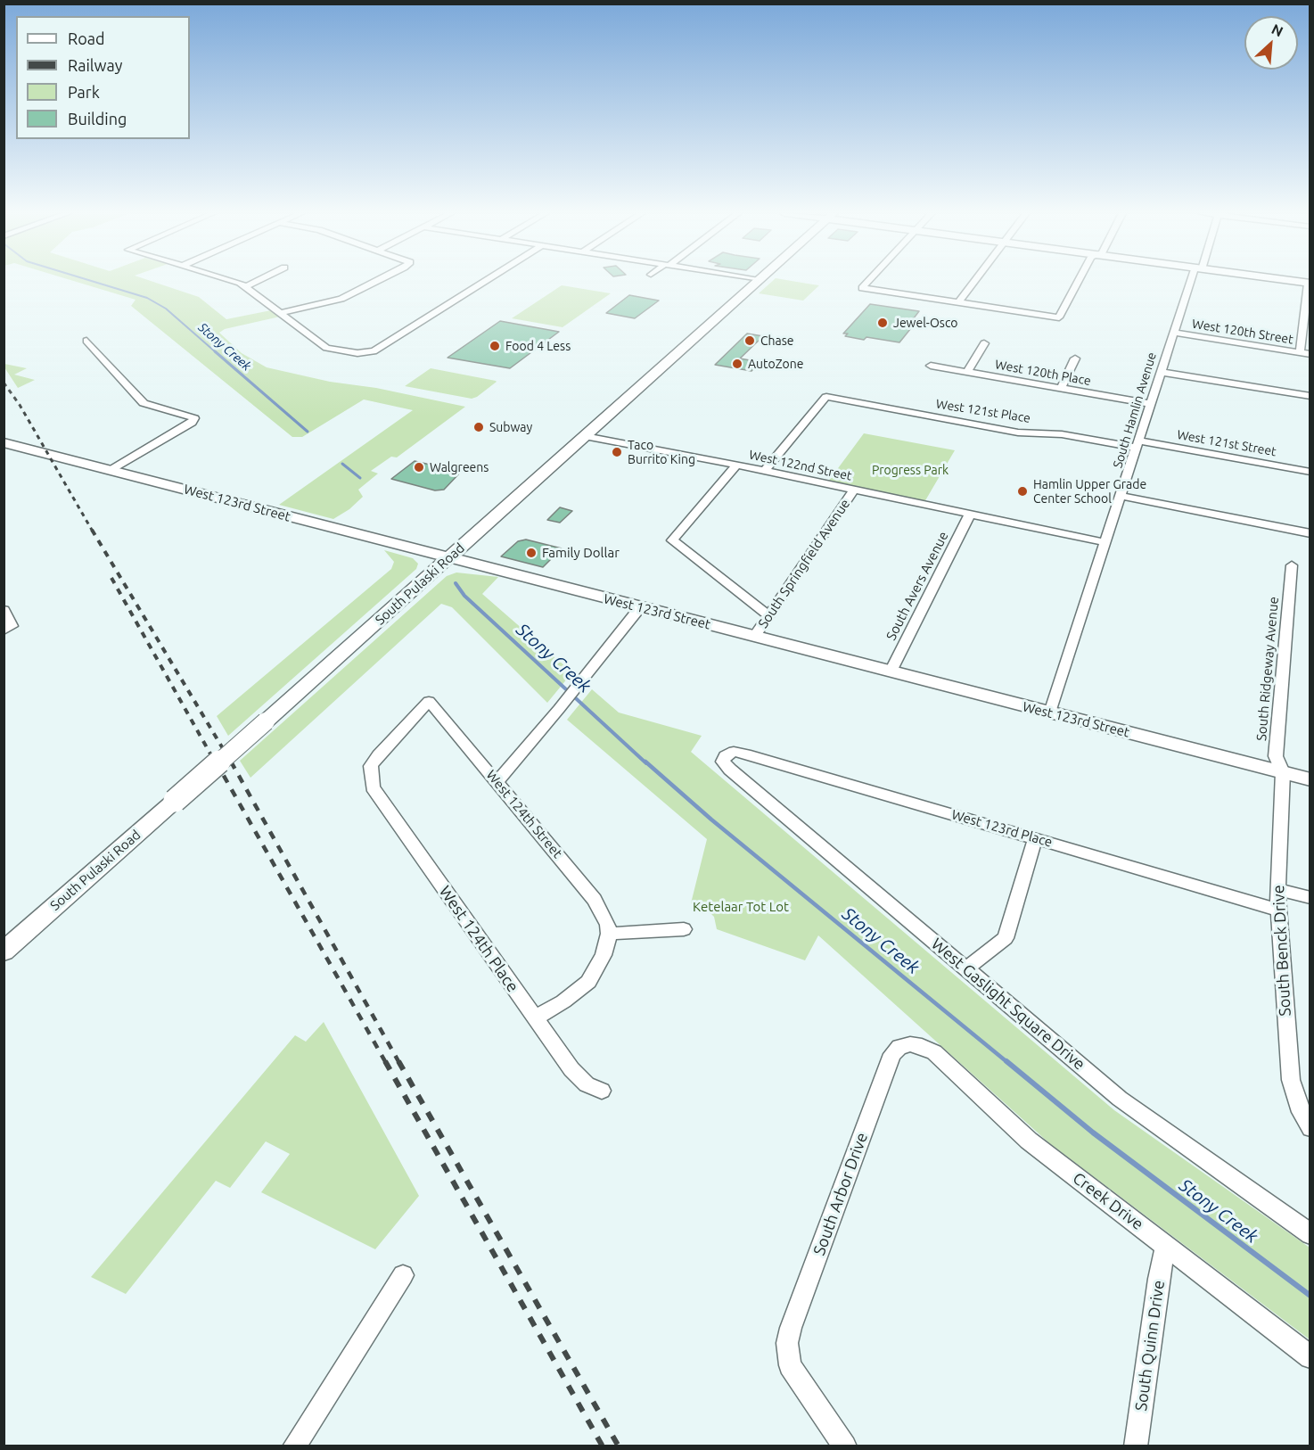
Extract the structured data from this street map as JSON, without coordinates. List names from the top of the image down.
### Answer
{
  "streets": {
    "street": [
      "West 120th Street",
      "West 120th Place",
      "South Hamlin Avenue",
      "West 121st Place",
      "West 121st Street",
      "West 122nd Street",
      "West 123rd Street",
      "South Springfield Avenue",
      "South Pulaski Road",
      "South Avers Avenue",
      "South Ridgeway Avenue",
      "West 124th Street",
      "West 123rd Place",
      "West 124th Place",
      "South Benck Drive",
      "West Gaslight Square Drive",
      "South Arbor Drive",
      "Creek Drive",
      "South Quinn Drive"
    ]
  },
  "crossings": [
    ["West 120th Street", "South Hamlin Avenue"],
    ["West 120th Place", "South Hamlin Avenue"],
    ["South Hamlin Avenue", "West 121st Place"],
    ["South Hamlin Avenue", "West 121st Street"],
    ["South Hamlin Avenue", "West 122nd Street"],
    ["South Hamlin Avenue", "West 123rd Street"],
    ["West 121st Place", "West 121st Street"],
    ["West 121st Place", "West 122nd Street"],
    ["West 122nd Street", "South Springfield Avenue"],
    ["West 122nd Street", "South Pulaski Road"],
    ["West 122nd Street", "South Avers Avenue"],
    ["West 123rd Street", "South Springfield Avenue"],
    ["West 123rd Street", "South Pulaski Road"],
    ["West 123rd Street", "South Avers Avenue"],
    ["West 123rd Street", "South Ridgeway Avenue"],
    ["West 123rd Street", "South Benck Drive"],
    ["South Ridgeway Avenue", "South Benck Drive"],
    ["West 124th Street", "West 124th Place"],
    ["West 123rd Place", "South Benck Drive"],
    ["West 123rd Place", "West Gaslight Square Drive"],
    ["South Arbor Drive", "Creek Drive"],
    ["Creek Drive", "South Quinn Drive"]
  ],
  "water": ["Stony Creek"],
  "parks": ["Progress Park", "Ketelaar Tot Lot"],
  "places": [
    "Jewel-Osco",
    "Chase",
    "Food 4 Less",
    "AutoZone",
    "Subway",
    "Taco Burrito King",
    "Walgreens",
    "Hamlin Upper Grade Center School",
    "Family Dollar"
  ],
  "legend": [
    "Road",
    "Railway",
    "Park",
    "Building"
  ],
  "north": "top right"
}
